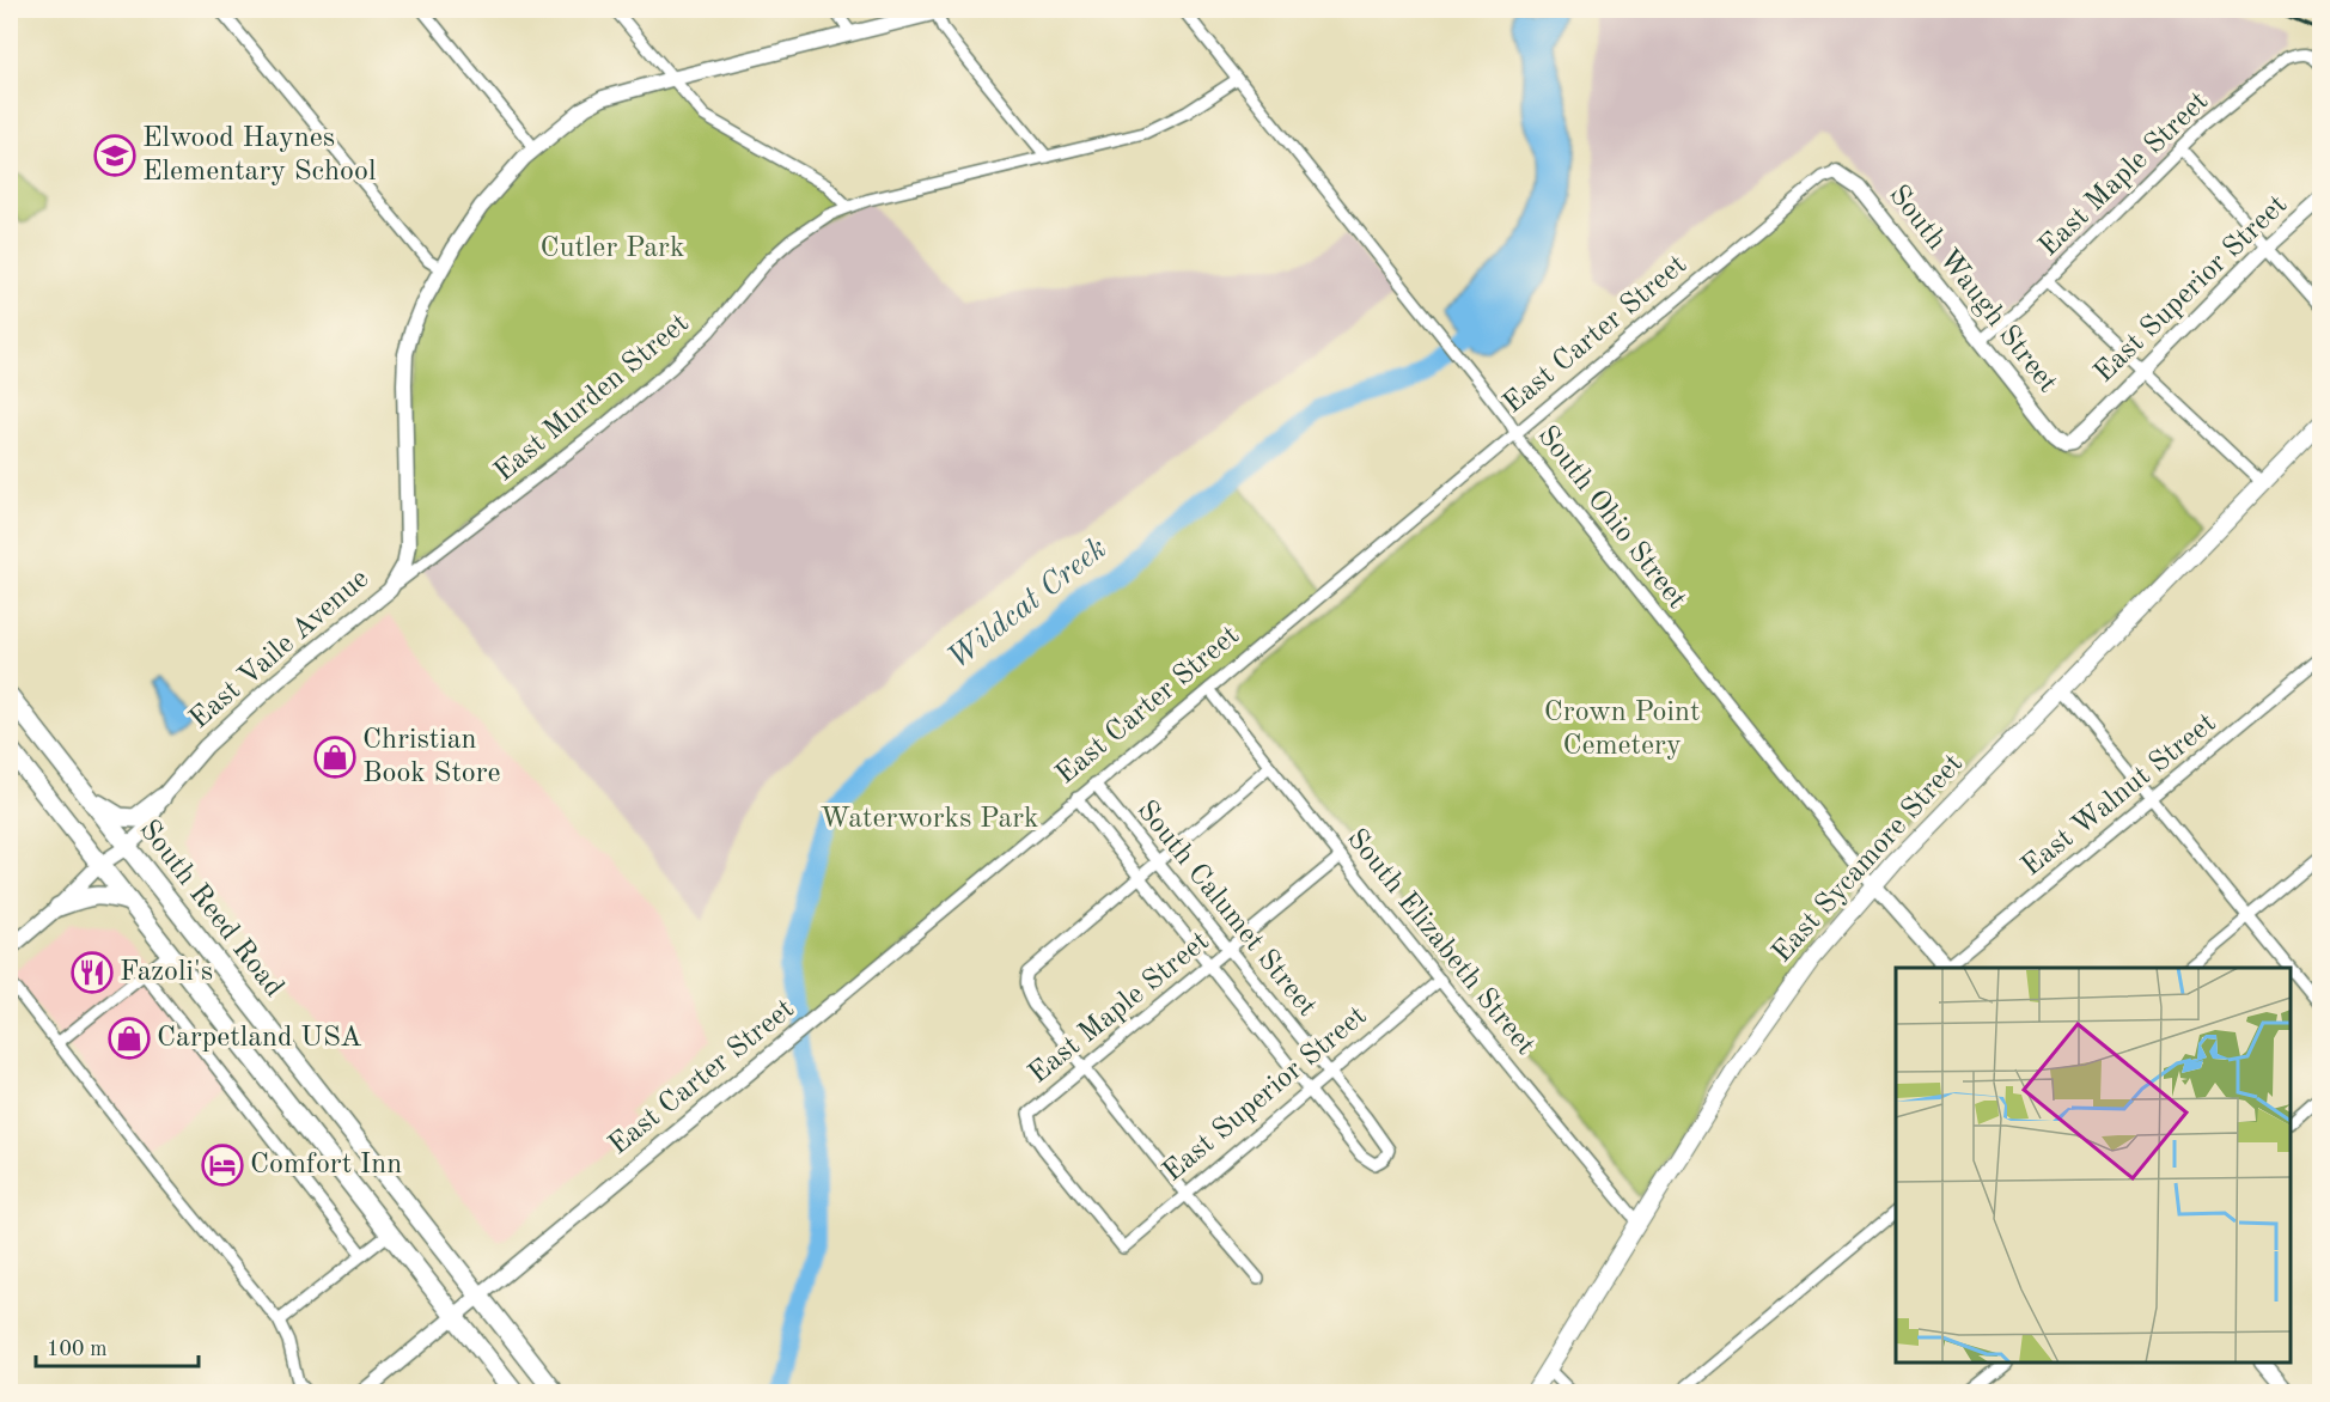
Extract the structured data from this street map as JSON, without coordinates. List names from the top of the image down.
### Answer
{
  "streets": {
    "main road": ["East Sycamore Street", "South Reed Road"],
    "street": [
      "East Maple Street",
      "South Waugh Street",
      "East Superior Street",
      "East Carter Street",
      "East Murden Street",
      "South Ohio Street",
      "East Vaile Avenue",
      "East Walnut Street",
      "South Calumet Street",
      "South Elizabeth Street"
    ]
  },
  "crossings": [
    ["East Maple Street", "South Waugh Street"],
    ["East Maple Street", "East Superior Street"],
    ["East Maple Street", "South Calumet Street"],
    ["East Maple Street", "South Elizabeth Street"],
    ["South Waugh Street", "East Superior Street"],
    ["South Waugh Street", "East Carter Street"],
    ["East Superior Street", "South Calumet Street"],
    ["East Superior Street", "South Elizabeth Street"],
    ["East Carter Street", "South Ohio Street"],
    ["East Carter Street", "South Reed Road"],
    ["East Carter Street", "South Calumet Street"],
    ["East Carter Street", "South Elizabeth Street"],
    ["East Murden Street", "East Vaile Avenue"],
    ["South Ohio Street", "East Sycamore Street"],
    ["East Vaile Avenue", "South Reed Road"],
    ["East Sycamore Street", "South Elizabeth Street"]
  ],
  "water": ["Wildcat Creek"],
  "parks": ["Cutler Park", "Crown Point Cemetery", "Waterworks Park"],
  "places": {
    "school or university": ["Elwood Haynes Elementary School"],
    "shop": ["Christian Book Store", "Carpetland USA"],
    "restaurant": ["Fazoli's"],
    "hotel": ["Comfort Inn"]
  },
  "scale_bar": "100 m"
}
